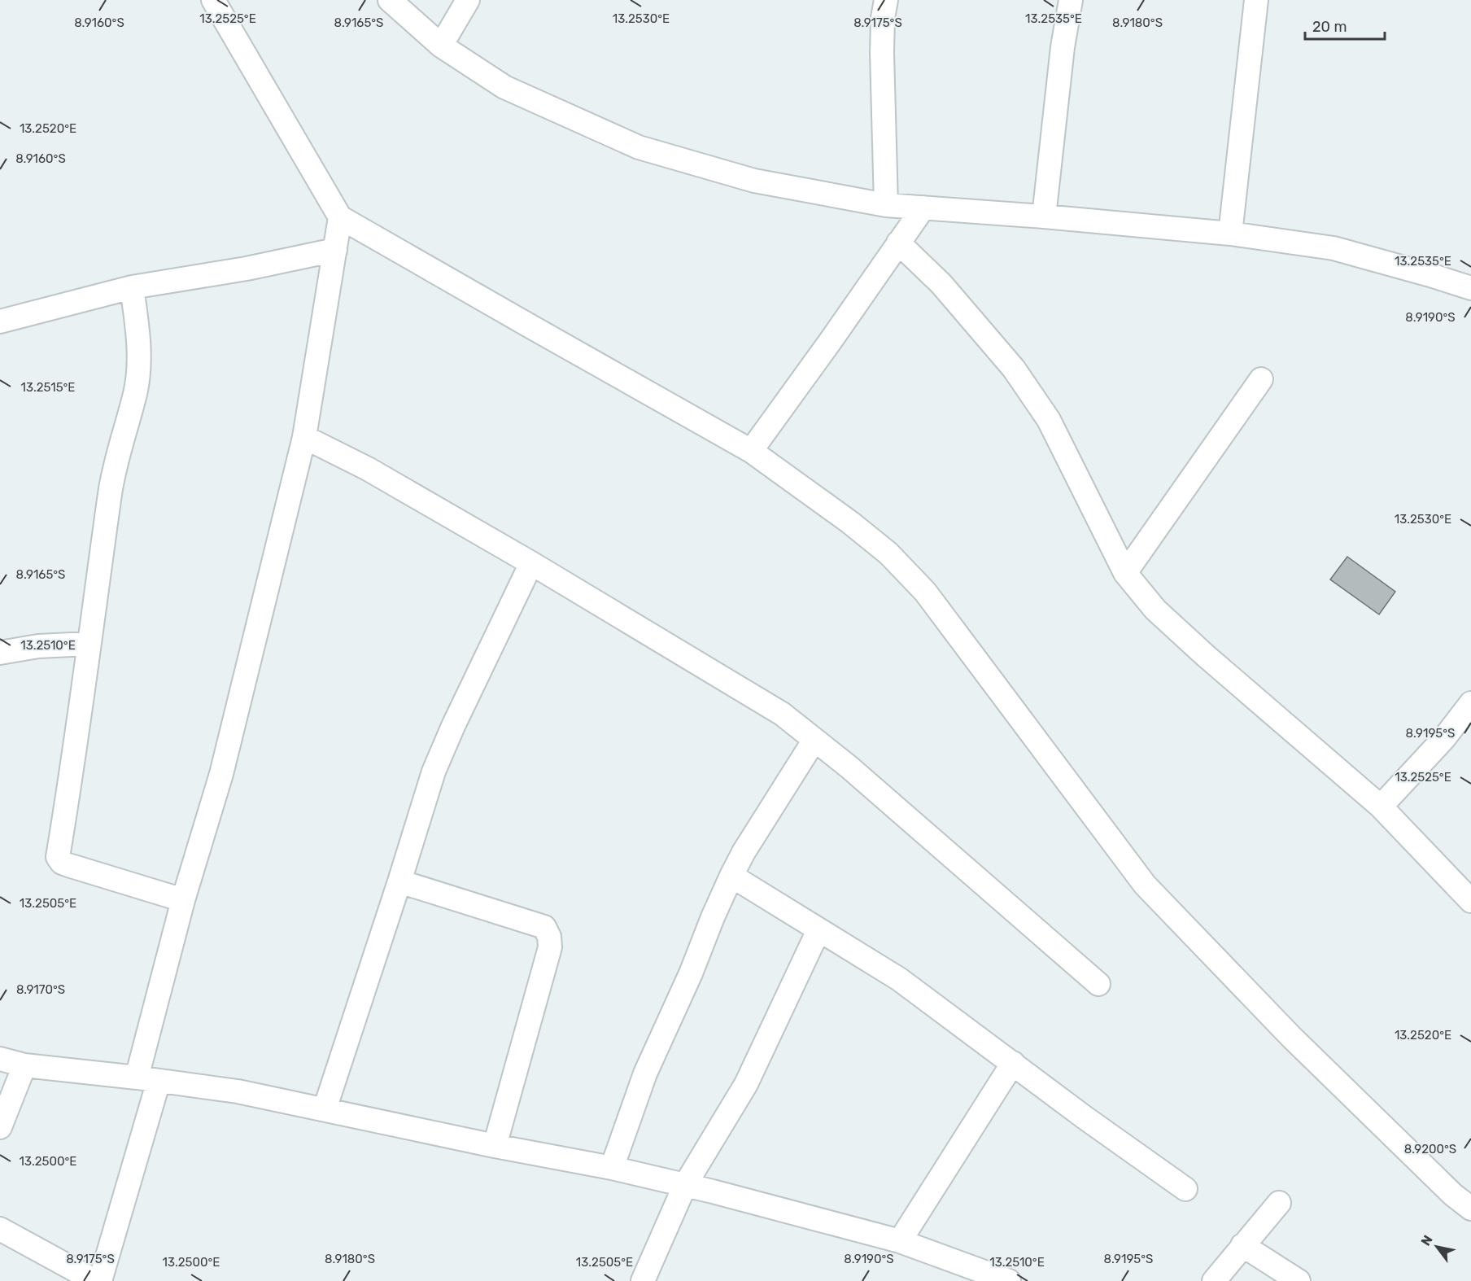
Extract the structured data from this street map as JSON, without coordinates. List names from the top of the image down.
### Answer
{
  "scale_bar": "20 m",
  "north": "top left",
  "coordinates": [
    "13.2525°E",
    "13.2530°E",
    "13.2535°E",
    "8.9160°S",
    "8.9165°S",
    "8.9175°S",
    "8.9180°S",
    "13.2520°E",
    "8.9190°S",
    "13.2515°E",
    "13.2510°E",
    "8.9195°S",
    "13.2505°E",
    "8.9170°S",
    "8.9200°S",
    "13.2500°E"
  ]
}
